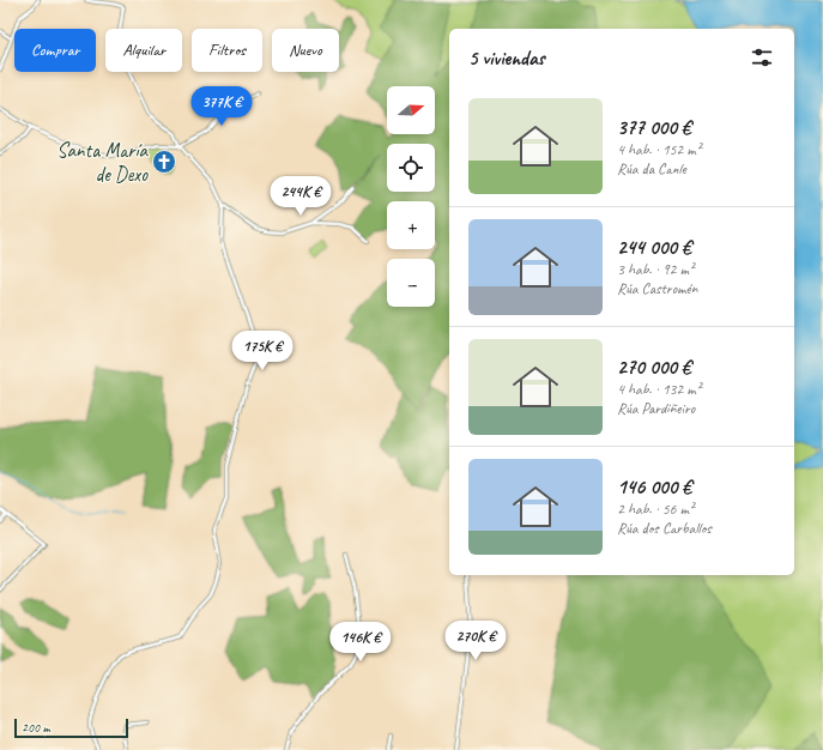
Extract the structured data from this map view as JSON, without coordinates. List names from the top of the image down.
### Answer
{
  "places": {
    "church": ["Santa María de Dexo"]
  },
  "scale_bar": "200 m",
  "north": "right",
  "page": {
    "chip": [
      "Comprar",
      "Alquilar",
      "Filtros",
      "Nuevo"
    ],
    "heading": "5 viviendas",
    "map_buttons": ["+", "−"],
    "price": [
      "377K €",
      "244K €",
      "175K €",
      "270K €",
      "146K €"
    ],
    "list": [
      {
        "name": "377 000 €",
        "note": "4 hab. · 152 m² · Rúa da Canle"
      },
      {
        "name": "244 000 €",
        "note": "3 hab. · 92 m² · Rúa Castromén"
      },
      {
        "name": "270 000 €",
        "note": "4 hab. · 132 m² · Rúa Pardiñeiro"
      },
      {
        "name": "146 000 €",
        "note": "2 hab. · 56 m² · Rúa dos Carballos"
      }
    ],
    "scale": "200 m"
  }
}
